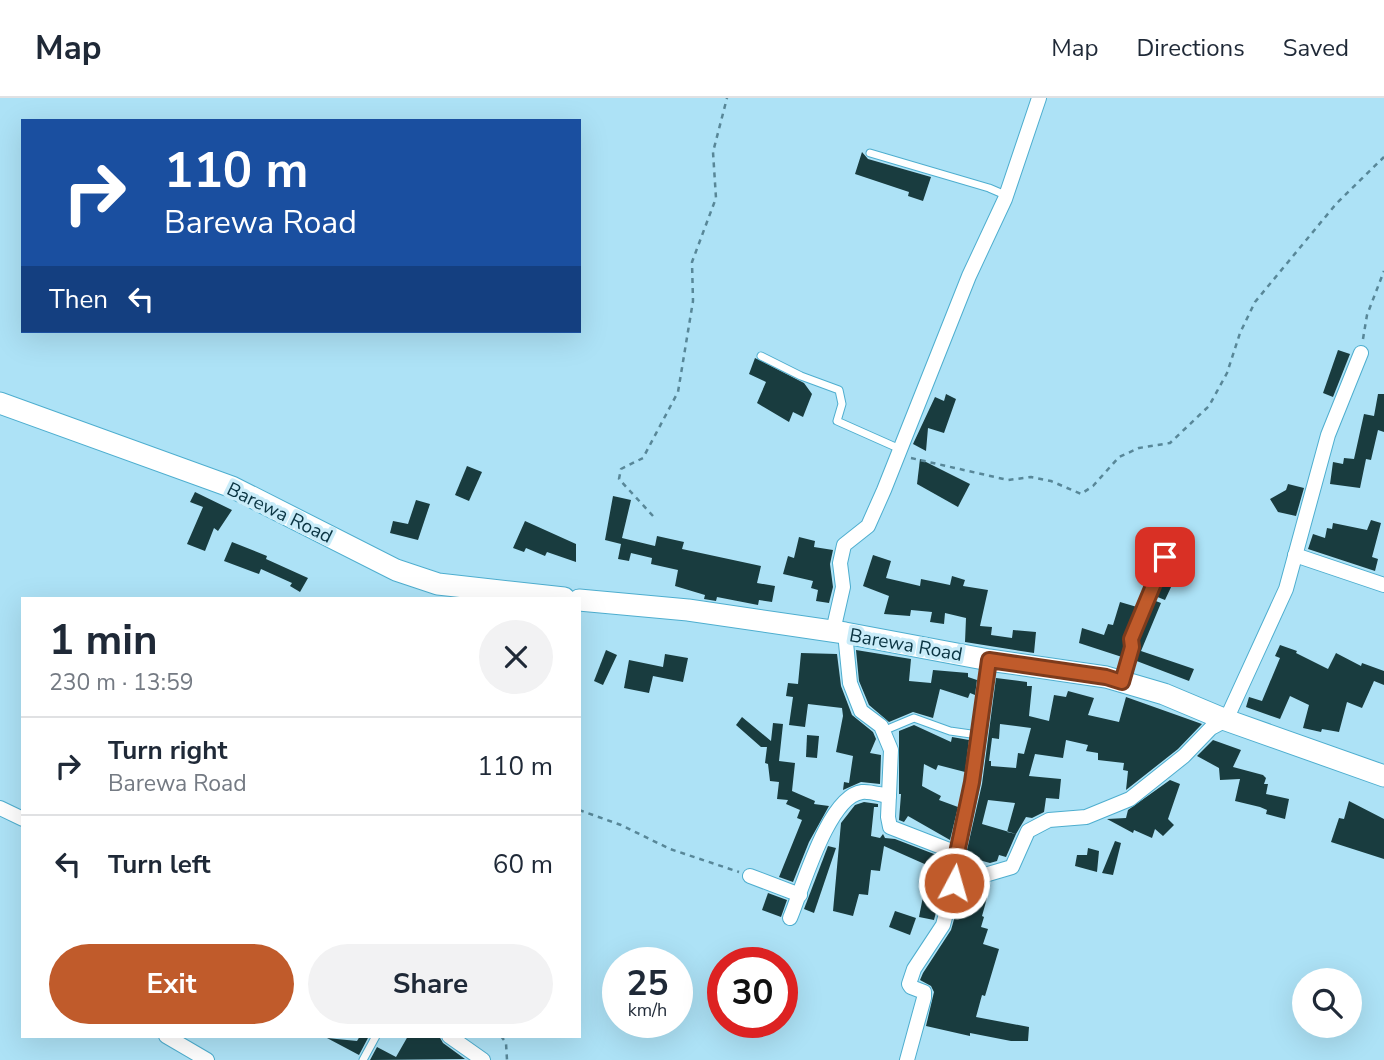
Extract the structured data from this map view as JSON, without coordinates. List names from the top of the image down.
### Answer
{
  "streets": {
    "main road": ["Barewa Road"]
  },
  "page": {
    "header": "Map",
    "nav": ["Map", "Directions", "Saved"],
    "turn": ["110 m", "Barewa Road"],
    "then": "Then",
    "heading": ["1 min", "230 m · 13:59"],
    "list": [
      {
        "name": "Turn right",
        "note": "Barewa Road",
        "value": "110 m"
      },
      {
        "name": "Turn left",
        "value": "60 m"
      }
    ],
    "buttons": ["Exit", "Share"],
    "speed": "25 km/h",
    "limit": "30"
  }
}
